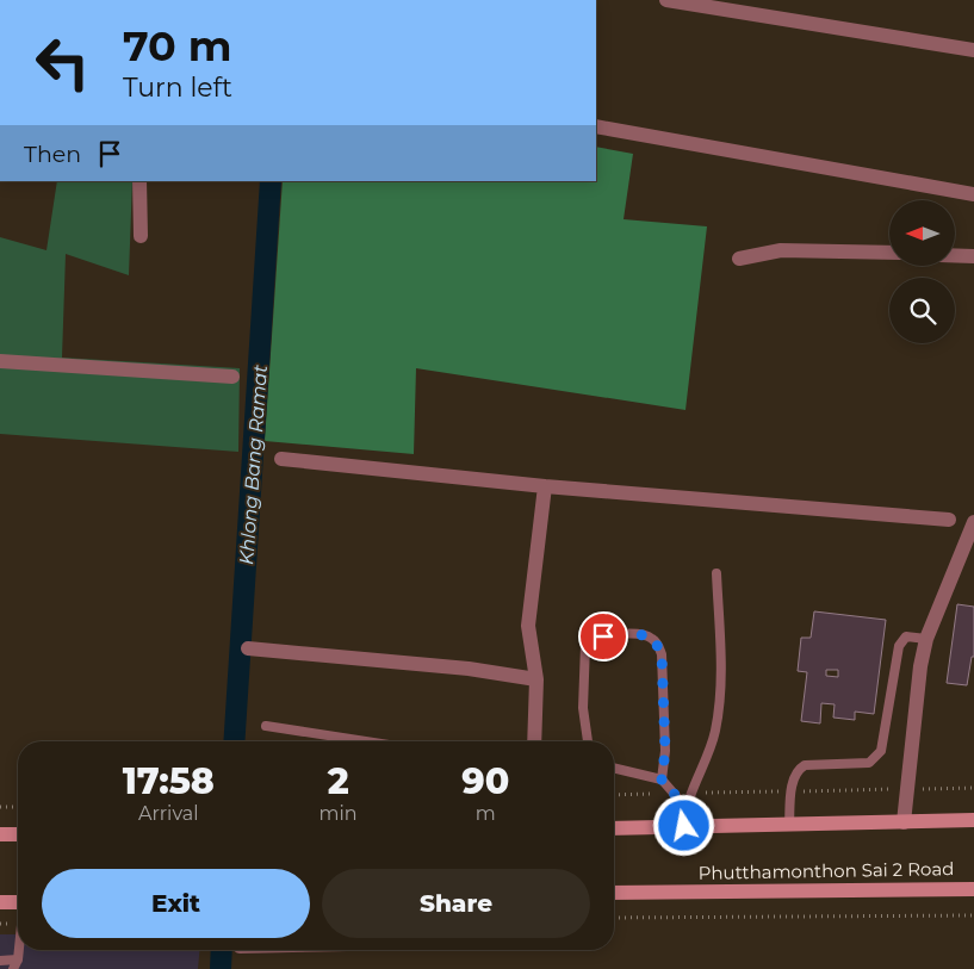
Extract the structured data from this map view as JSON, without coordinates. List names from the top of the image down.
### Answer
{
  "streets": {
    "main road": ["Phutthamonthon Sai 2 Road"]
  },
  "water": ["Khlong Bang Ramat"],
  "north": "left",
  "page": {
    "turn": ["70 m", "Turn left"],
    "then": "Then",
    "eta": [
      "17:58",
      "Arrival",
      "2",
      "min",
      "90",
      "m"
    ],
    "buttons": ["Exit", "Share"]
  }
}
